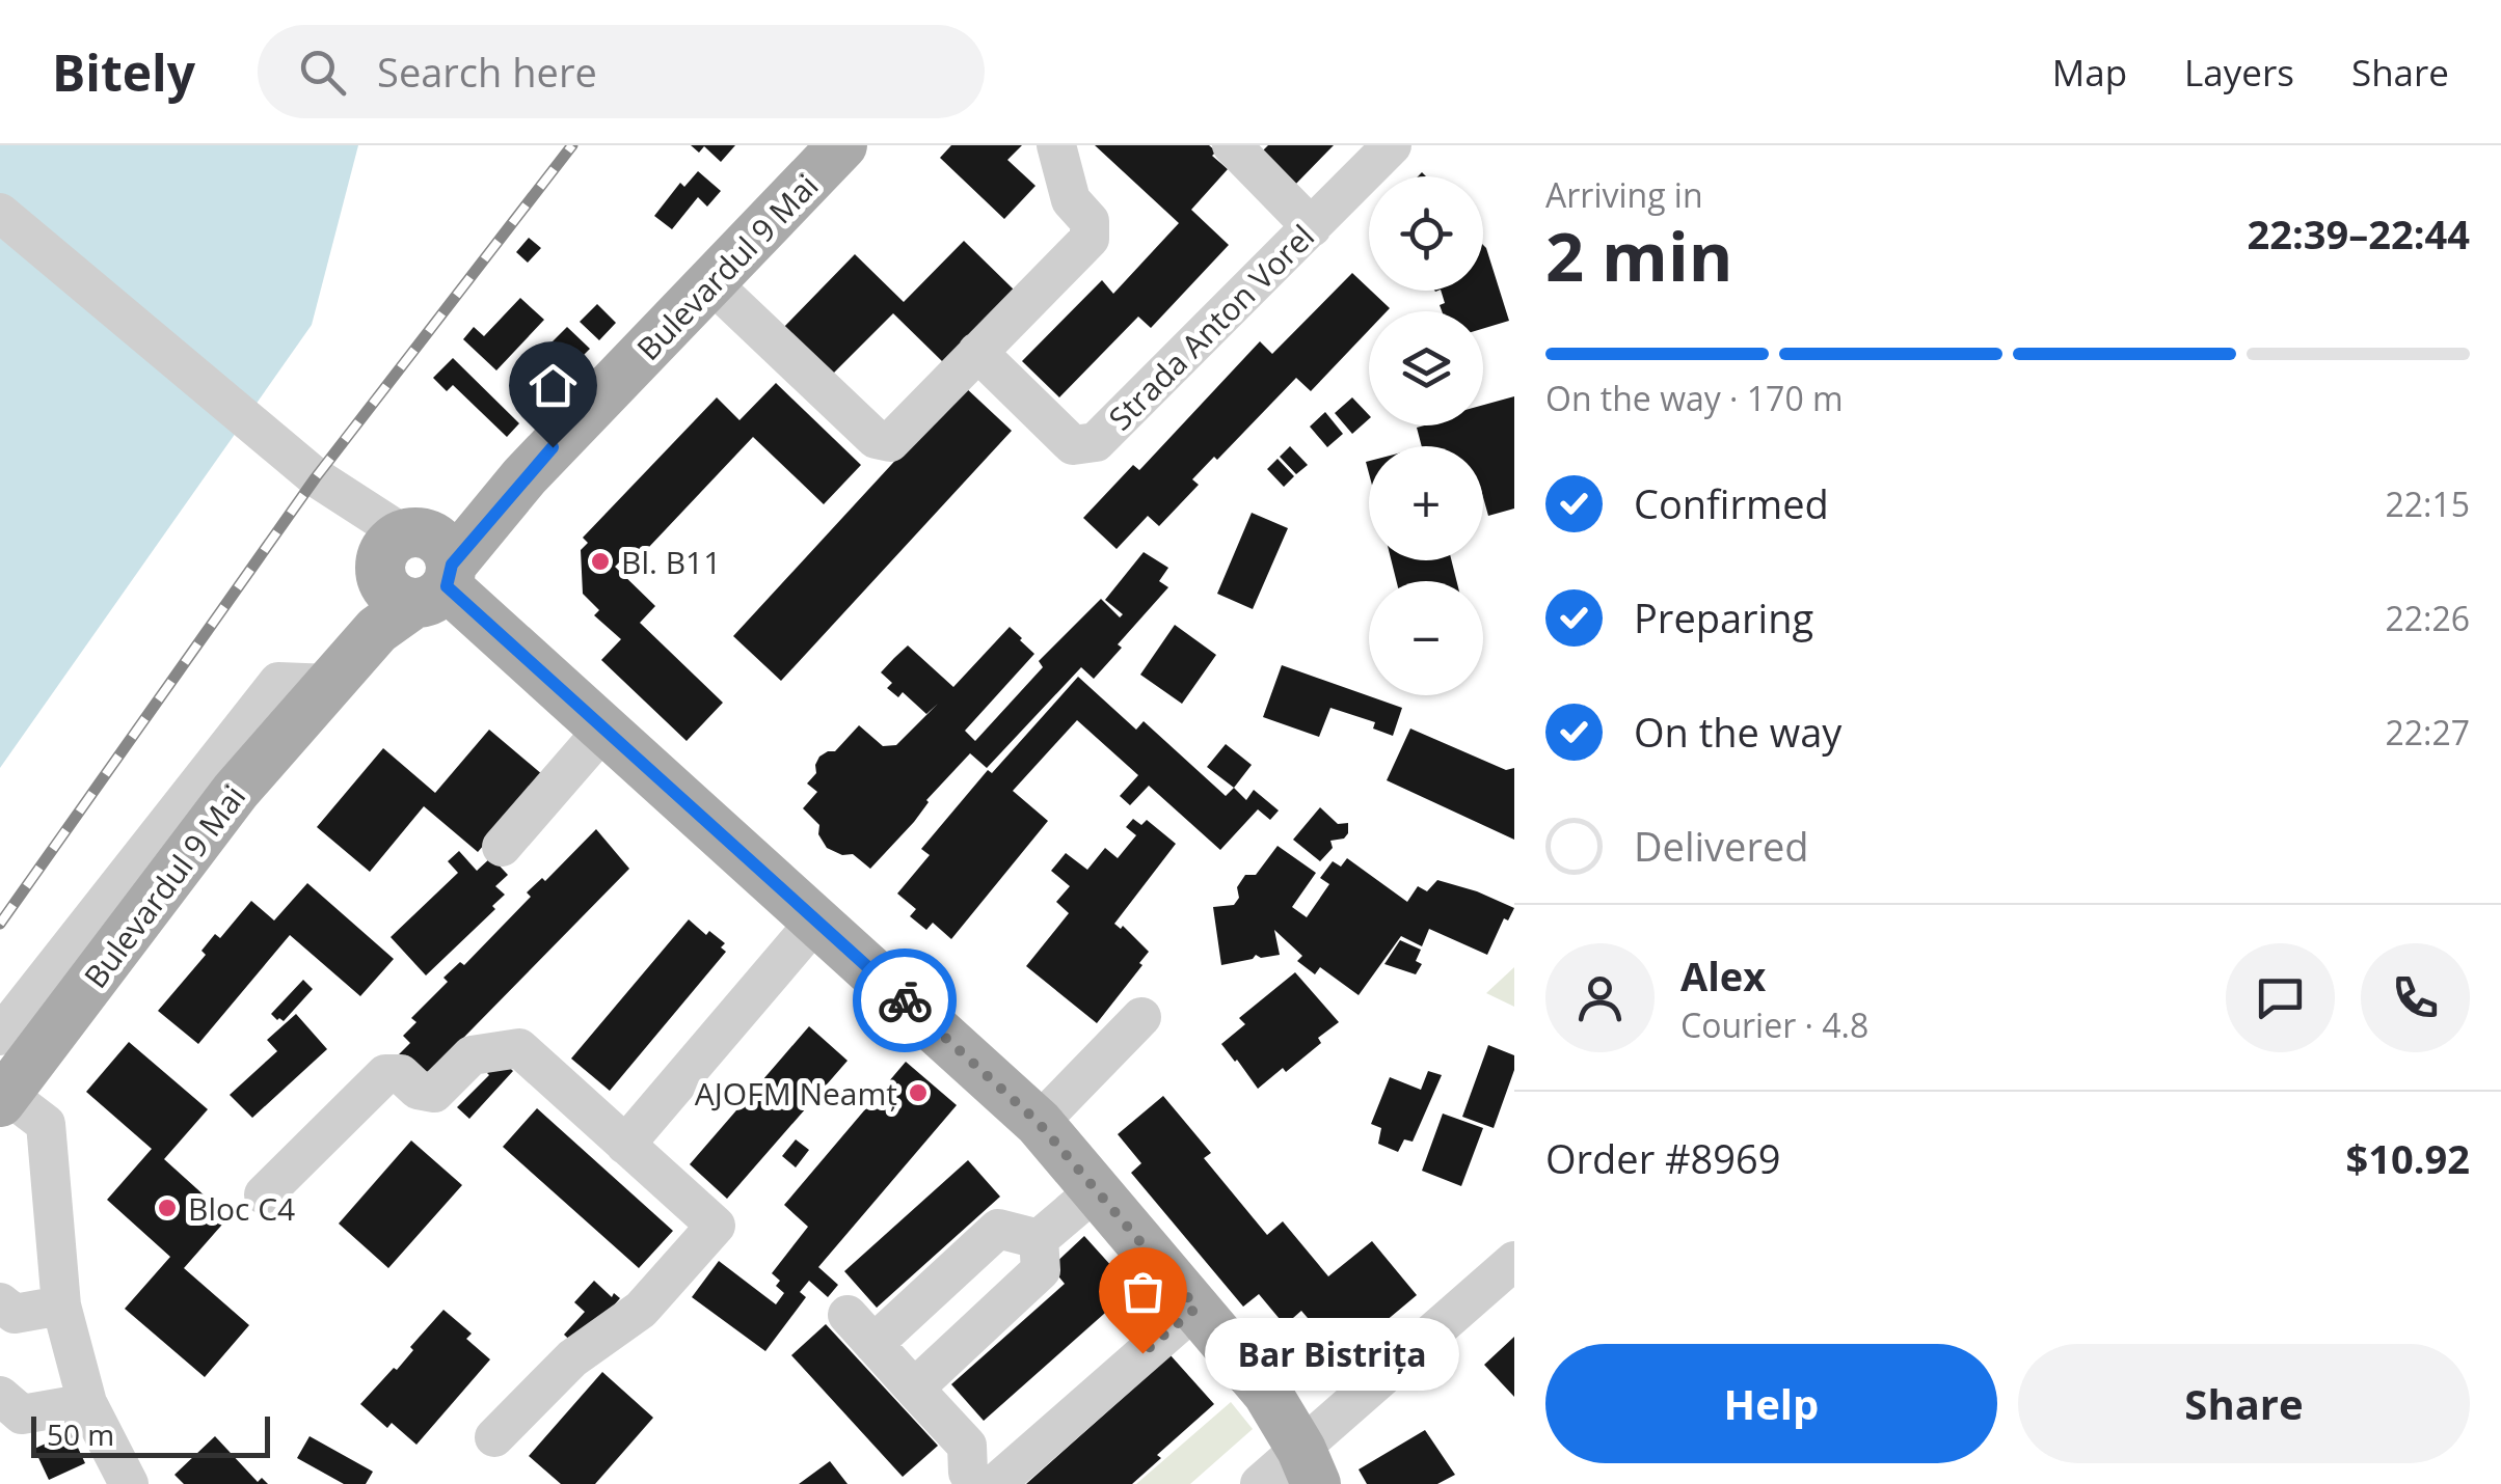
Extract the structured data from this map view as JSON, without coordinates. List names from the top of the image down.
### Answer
{
  "streets": {
    "main road": ["Bulevardul 9 Mai"],
    "street": ["Strada Anton Vorel"]
  },
  "places": [
    "Bl. B11",
    "AJOFM Neamț",
    "Bloc C4",
    "Bar Bistrița"
  ],
  "scale_bar": "50 m",
  "page": {
    "header": "Bitely",
    "search": "Search here",
    "nav": ["Map", "Layers", "Share"],
    "heading": ["2 min", "Arriving in", "22:39–22:44"],
    "panel": [
      "Alex",
      "Courier · 4.8",
      "Order #8969",
      "$10.92"
    ],
    "map_buttons": ["+", "−"],
    "bar": "On the way · 170 m",
    "list": [
      ["Confirmed", "22:15"],
      ["Preparing", "22:26"],
      ["On the way", "22:27"],
      "Delivered"
    ],
    "bubble": "Bar Bistrița",
    "buttons": ["Help", "Share"],
    "scale": "50 m"
  }
}
